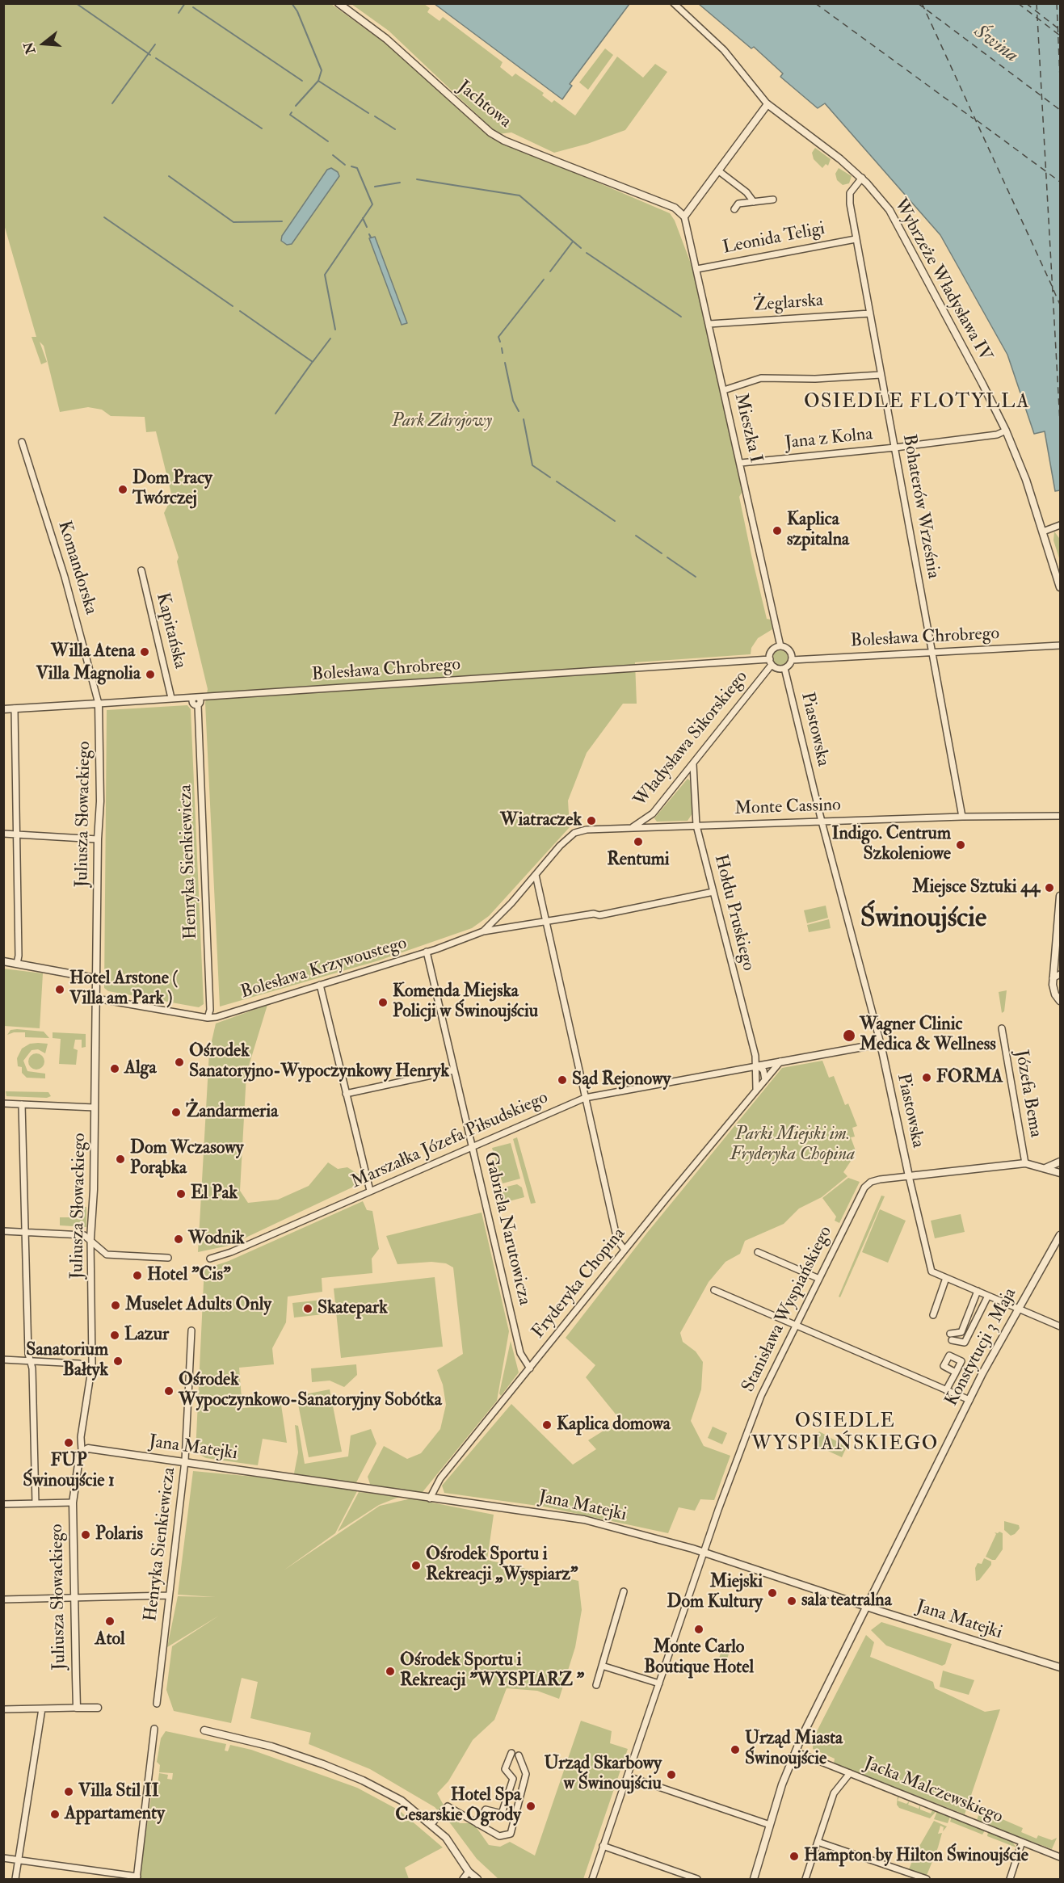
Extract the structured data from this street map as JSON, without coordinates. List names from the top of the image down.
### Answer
{
  "streets": {
    "street": [
      "Jachtowa",
      "Leonida Teligi",
      "Wybrzeże Władysława IV",
      "Żeglarska",
      "Mieszka I",
      "Jana z Kolna",
      "Bohaterów Września",
      "Komandorska",
      "Kapitańska",
      "Bolesława Chrobrego",
      "Piastowska",
      "Władysława Sikorskiego",
      "Monte Cassino",
      "Juliusza Słowackiego",
      "Henryka Sienkiewicza",
      "Hołdu Pruskiego",
      "Bolesława Krzywoustego",
      "Józefa Bema",
      "Marszałka Józefa Piłsudskiego",
      "Gabriela Narutowicza",
      "Fryderyka Chopina",
      "Stanisława Wyspiańskiego",
      "Konstytucji 3 Maja",
      "Jana Matejki",
      "Jacka Malczewskiego"
    ]
  },
  "crossings": [
    ["Jachtowa", "Mieszka I"],
    ["Leonida Teligi", "Mieszka I"],
    ["Leonida Teligi", "Bohaterów Września"],
    ["Wybrzeże Władysława IV", "Jana z Kolna"],
    ["Wybrzeże Władysława IV", "Bohaterów Września"],
    ["Żeglarska", "Mieszka I"],
    ["Żeglarska", "Bohaterów Września"],
    ["Mieszka I", "Jana z Kolna"],
    ["Mieszka I", "Bolesława Chrobrego"],
    ["Mieszka I", "Piastowska"],
    ["Mieszka I", "Władysława Sikorskiego"],
    ["Jana z Kolna", "Bohaterów Września"],
    ["Bohaterów Września", "Bolesława Chrobrego"],
    ["Bohaterów Września", "Monte Cassino"],
    ["Komandorska", "Bolesława Chrobrego"],
    ["Komandorska", "Juliusza Słowackiego"],
    ["Kapitańska", "Bolesława Chrobrego"],
    ["Bolesława Chrobrego", "Piastowska"],
    ["Bolesława Chrobrego", "Władysława Sikorskiego"],
    ["Bolesława Chrobrego", "Juliusza Słowackiego"],
    ["Bolesława Chrobrego", "Henryka Sienkiewicza"],
    ["Piastowska", "Władysława Sikorskiego"],
    ["Piastowska", "Monte Cassino"],
    ["Piastowska", "Marszałka Józefa Piłsudskiego"],
    ["Piastowska", "Stanisława Wyspiańskiego"],
    ["Piastowska", "Konstytucji 3 Maja"],
    ["Władysława Sikorskiego", "Monte Cassino"],
    ["Władysława Sikorskiego", "Hołdu Pruskiego"],
    ["Monte Cassino", "Hołdu Pruskiego"],
    ["Monte Cassino", "Bolesława Krzywoustego"],
    ["Juliusza Słowackiego", "Bolesława Krzywoustego"],
    ["Juliusza Słowackiego", "Jana Matejki"],
    ["Henryka Sienkiewicza", "Bolesława Krzywoustego"],
    ["Henryka Sienkiewicza", "Jana Matejki"],
    ["Hołdu Pruskiego", "Marszałka Józefa Piłsudskiego"],
    ["Bolesława Krzywoustego", "Gabriela Narutowicza"],
    ["Marszałka Józefa Piłsudskiego", "Gabriela Narutowicza"],
    ["Marszałka Józefa Piłsudskiego", "Fryderyka Chopina"],
    ["Gabriela Narutowicza", "Fryderyka Chopina"],
    ["Fryderyka Chopina", "Jana Matejki"],
    ["Stanisława Wyspiańskiego", "Jana Matejki"],
    ["Konstytucji 3 Maja", "Jana Matejki"],
    ["Konstytucji 3 Maja", "Jacka Malczewskiego"]
  ],
  "districts": ["OSIEDLE FLOTYLLA", "Świnoujście", "OSIEDLE WYSPIAŃSKIEGO"],
  "water": ["Świna"],
  "parks": ["Park Zdrojowy", "Parki Miejski im. Fryderyka Chopina"],
  "places": [
    "Dom Pracy Twórczej",
    "Kaplica szpitalna",
    "Willa Atena",
    "Villa Magnolia",
    "Wiatraczek",
    "Rentumi",
    "Indigo. Centrum Szkoleniowe",
    "Miejsce Sztuki 44",
    "Hotel Arstone ( Villa am Park )",
    "Komenda Miejska Policji w Świnoujściu",
    "Wagner Clinic Medica & Wellness",
    "Ośrodek Sanatoryjno-Wypoczynkowy Henryk",
    "Alga",
    "FORMA",
    "Sąd Rejonowy",
    "Żandarmeria",
    "Dom Wczasowy Porąbka",
    "El Pak",
    "Wodnik",
    "Hotel \"Cis\"",
    "Muselet Adults Only",
    "Skatepark",
    "Lazur",
    "Sanatorium Bałtyk",
    "Ośrodek Wypoczynkowo-Sanatoryjny Sobótka",
    "Kaplica domowa",
    "FUP Świnoujście 1",
    "Polaris",
    "Ośrodek Sportu i Rekreacji „Wyspiarz”",
    "Miejski Dom Kultury",
    "sala teatralna",
    "Atol",
    "Monte Carlo Boutique Hotel",
    "Ośrodek Sportu i Rekreacji \"WYSPIARZ \"",
    "Urząd Miasta Świnoujście",
    "Urząd Skarbowy w Świnoujściu",
    "Villa Stil II",
    "Hotel Spa Cesarskie Ogrody",
    "Appartamenty",
    "Hampton by Hilton Świnoujście"
  ],
  "north": "left"
}
